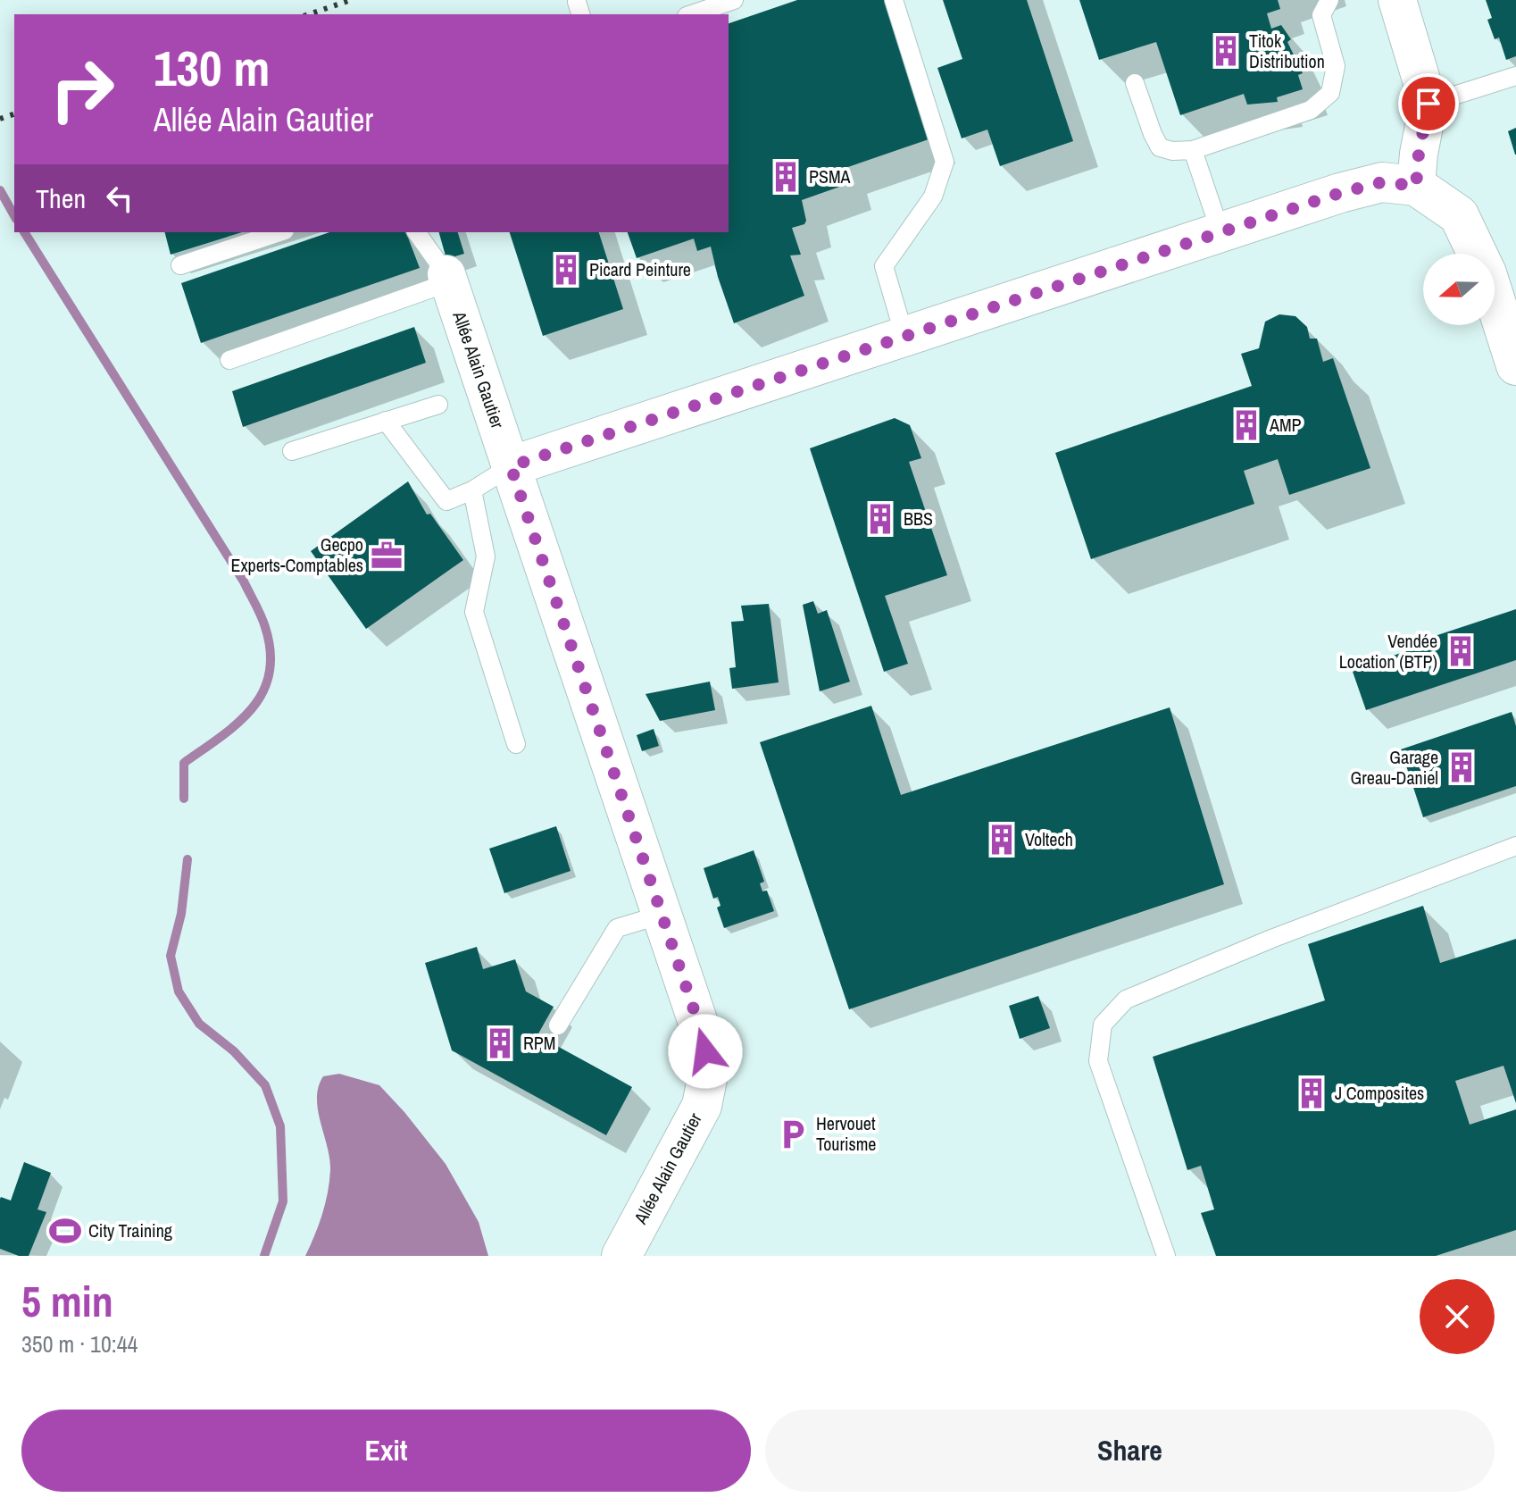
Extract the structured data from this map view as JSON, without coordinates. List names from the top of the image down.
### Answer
{
  "streets": {
    "street": ["Allée Alain Gautier"]
  },
  "places": {
    "building": [
      "Titok Distribution",
      "PSMA",
      "Picard Peinture",
      "AMP",
      "BBS",
      "Vendée Location (BTP)",
      "Garage Greau-Daniel",
      "Voltech",
      "RPM",
      "J Composites"
    ],
    "office": ["Gecpo Experts-Comptables"],
    "parking": ["Hervouet Tourisme"],
    "sports": ["City Training"]
  },
  "north": "left",
  "page": {
    "turn": ["130 m", "Allée Alain Gautier"],
    "then": "Then",
    "heading": ["5 min", "350 m · 10:44"],
    "buttons": ["Exit", "Share"]
  }
}
